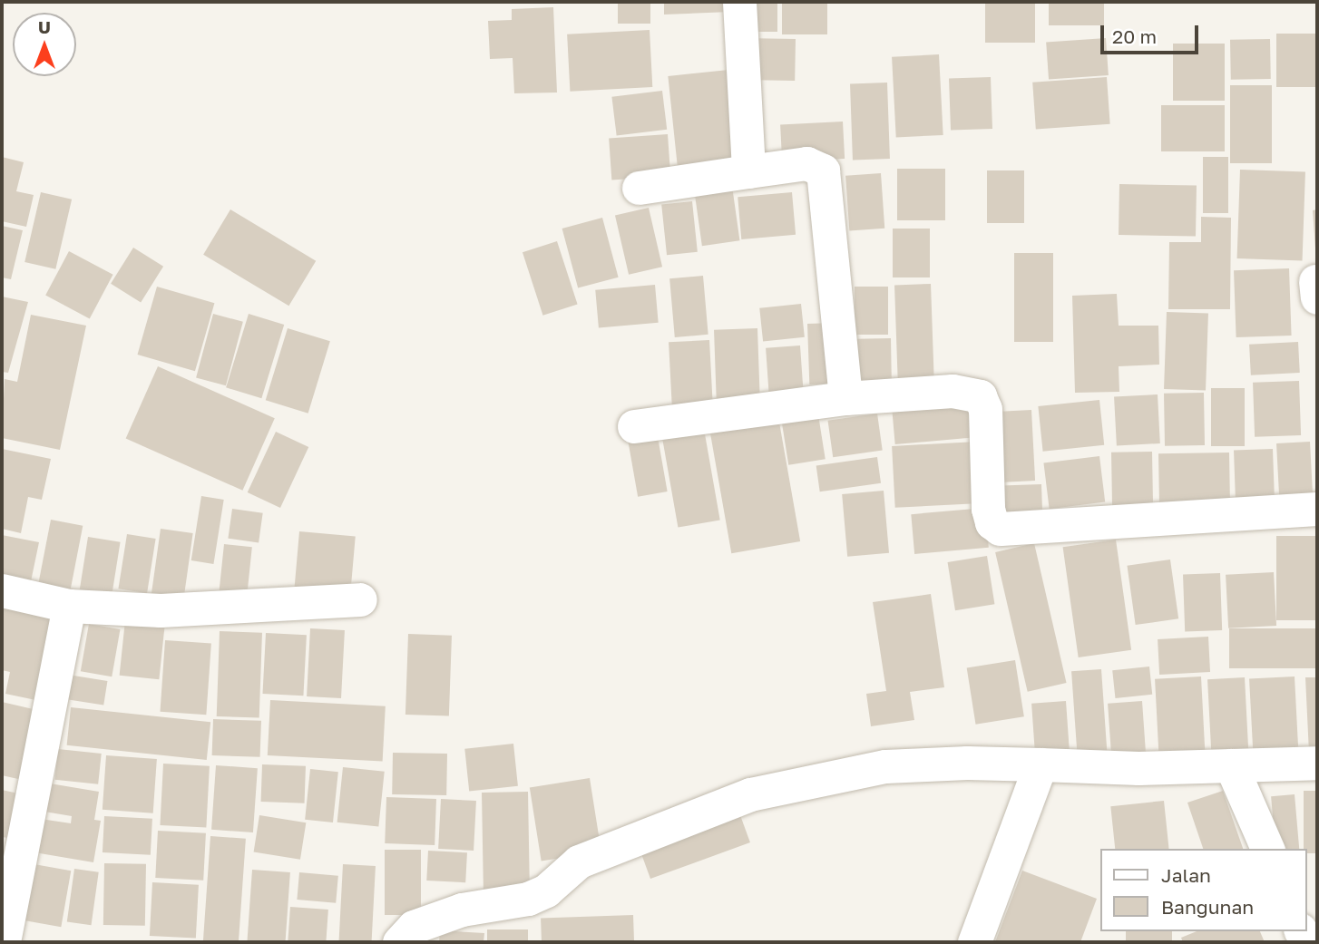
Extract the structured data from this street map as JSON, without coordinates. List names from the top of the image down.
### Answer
{
  "legend": ["Jalan", "Bangunan"],
  "scale_bar": "20 m",
  "north": "top"
}
